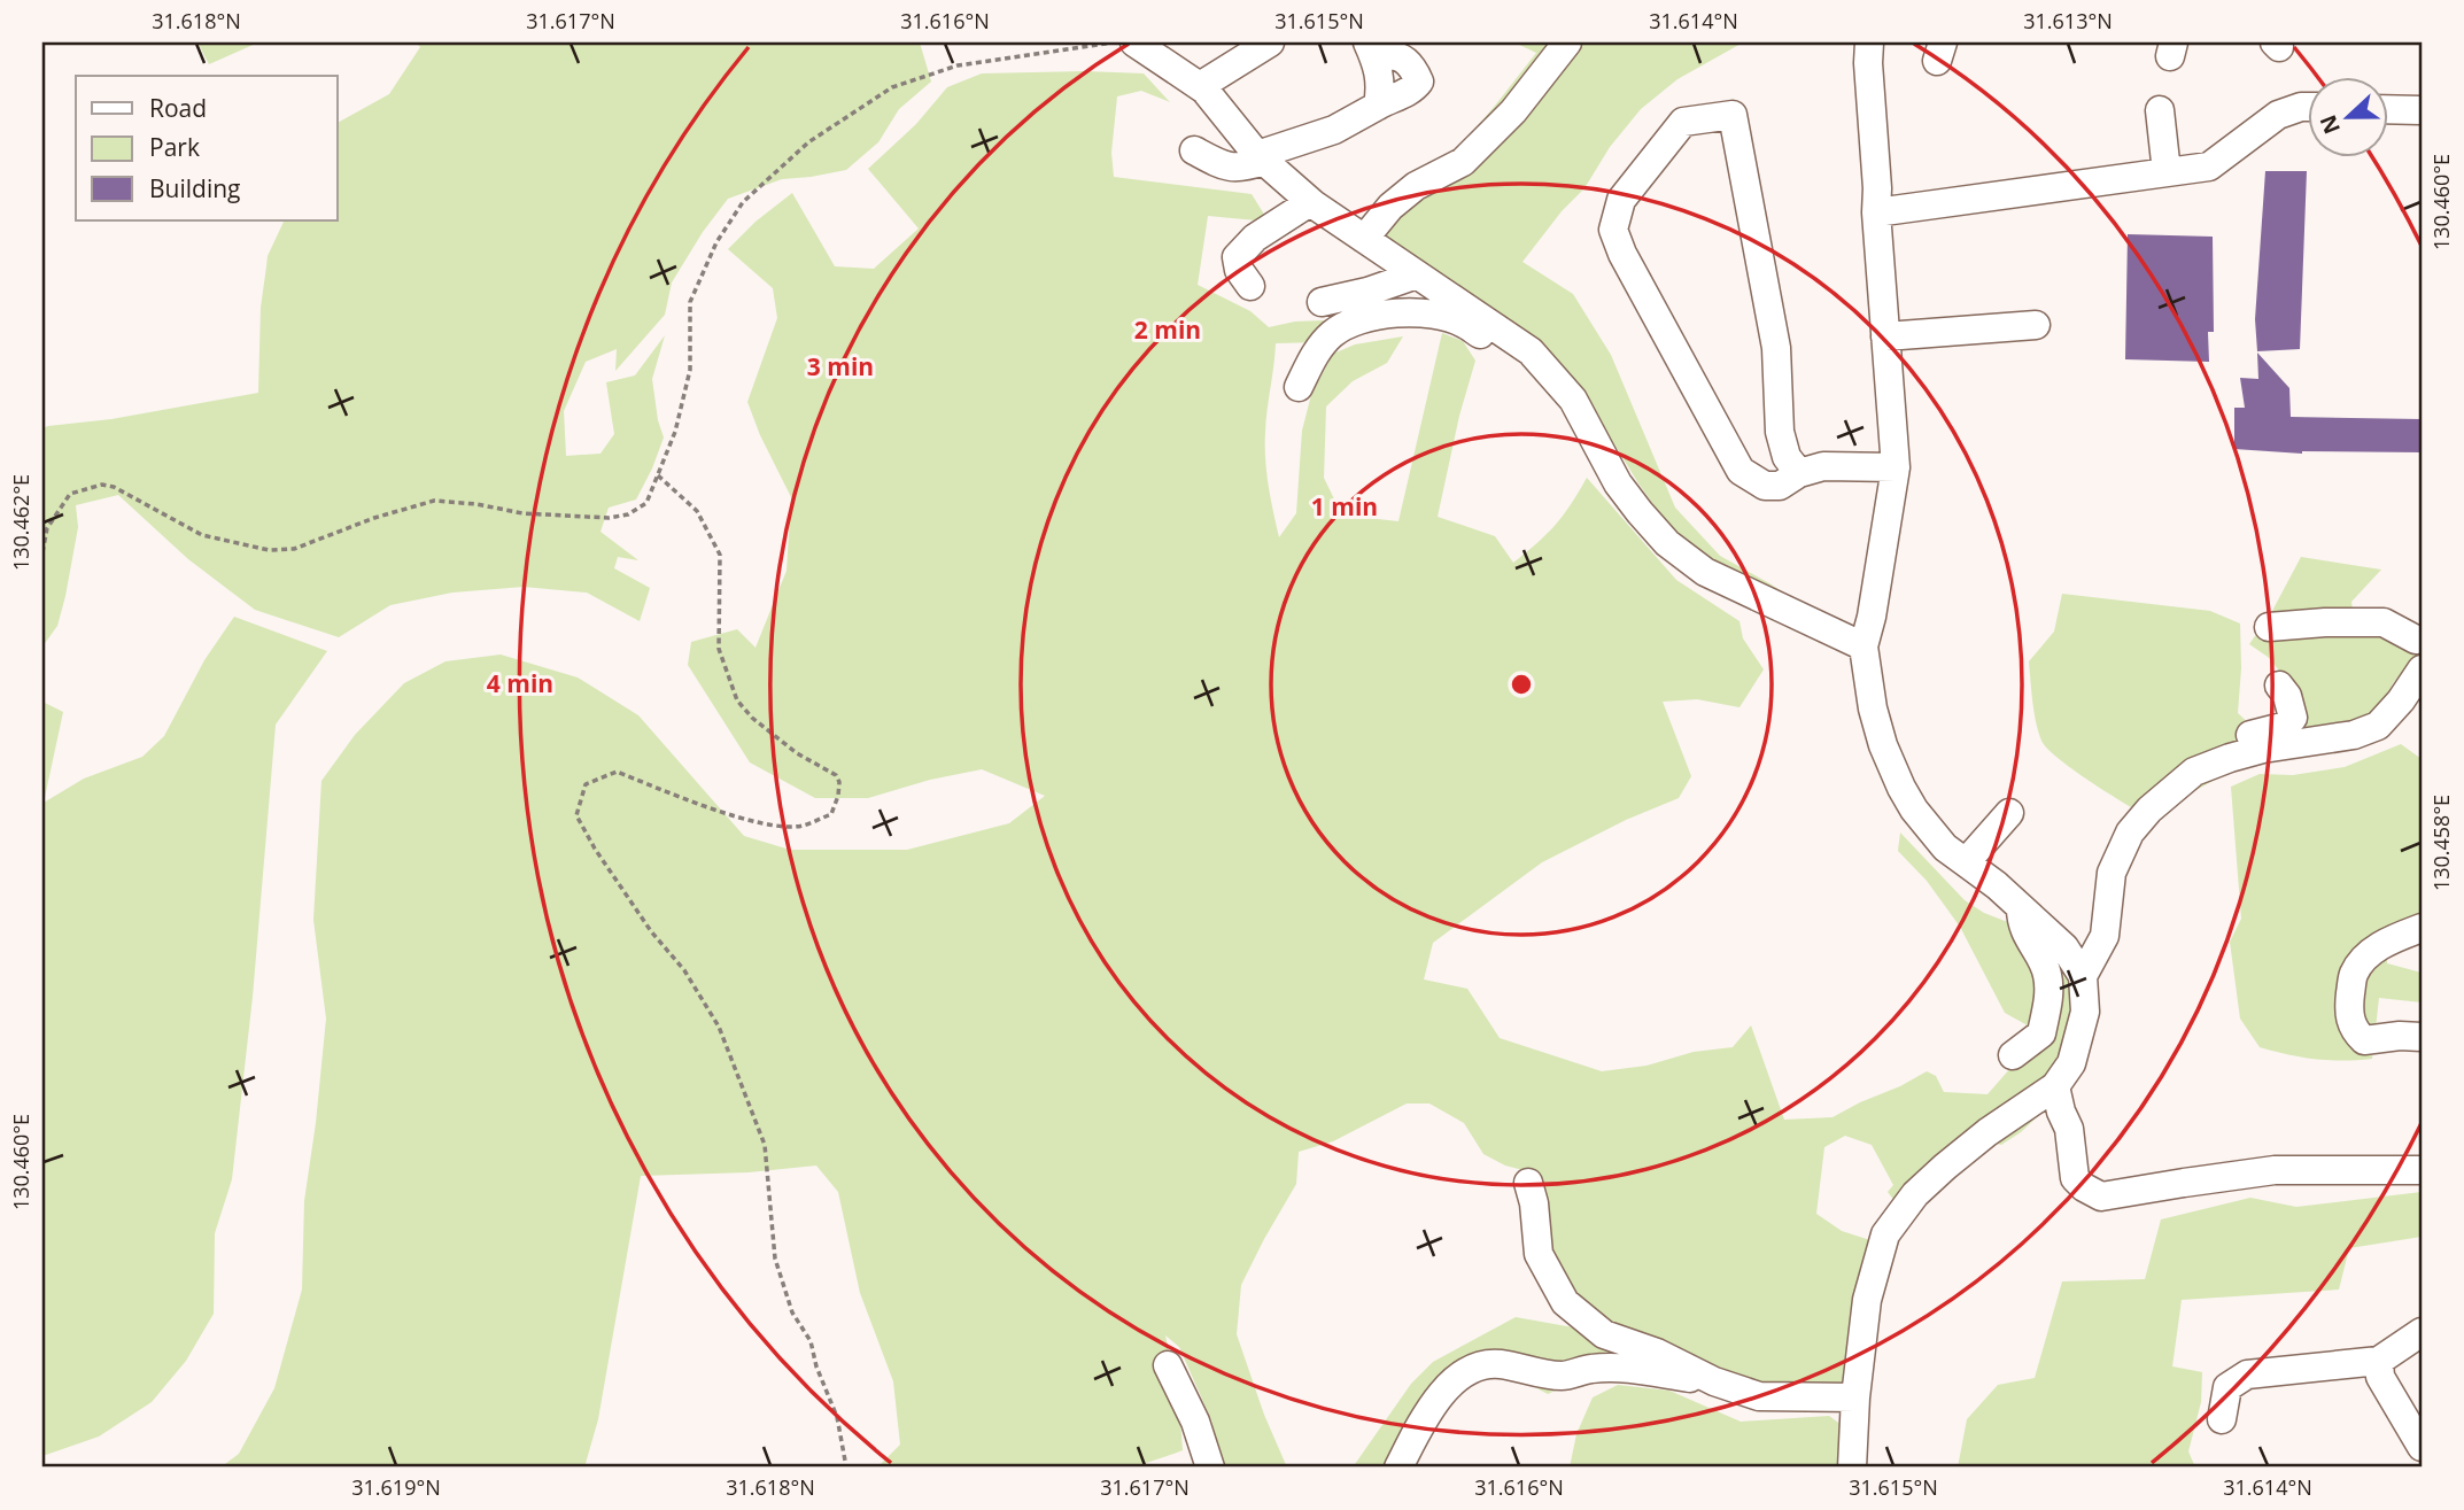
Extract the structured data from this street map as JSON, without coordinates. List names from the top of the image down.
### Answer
{
  "legend": ["Road", "Park", "Building"],
  "north": "left",
  "coordinates": [
    "31.618°N",
    "31.617°N",
    "31.616°N",
    "31.615°N",
    "31.614°N",
    "31.613°N",
    "130.460°E",
    "130.462°E",
    "130.458°E",
    "31.619°N"
  ],
  "rings": [
    "2 min",
    "3 min",
    "1 min",
    "4 min"
  ]
}
